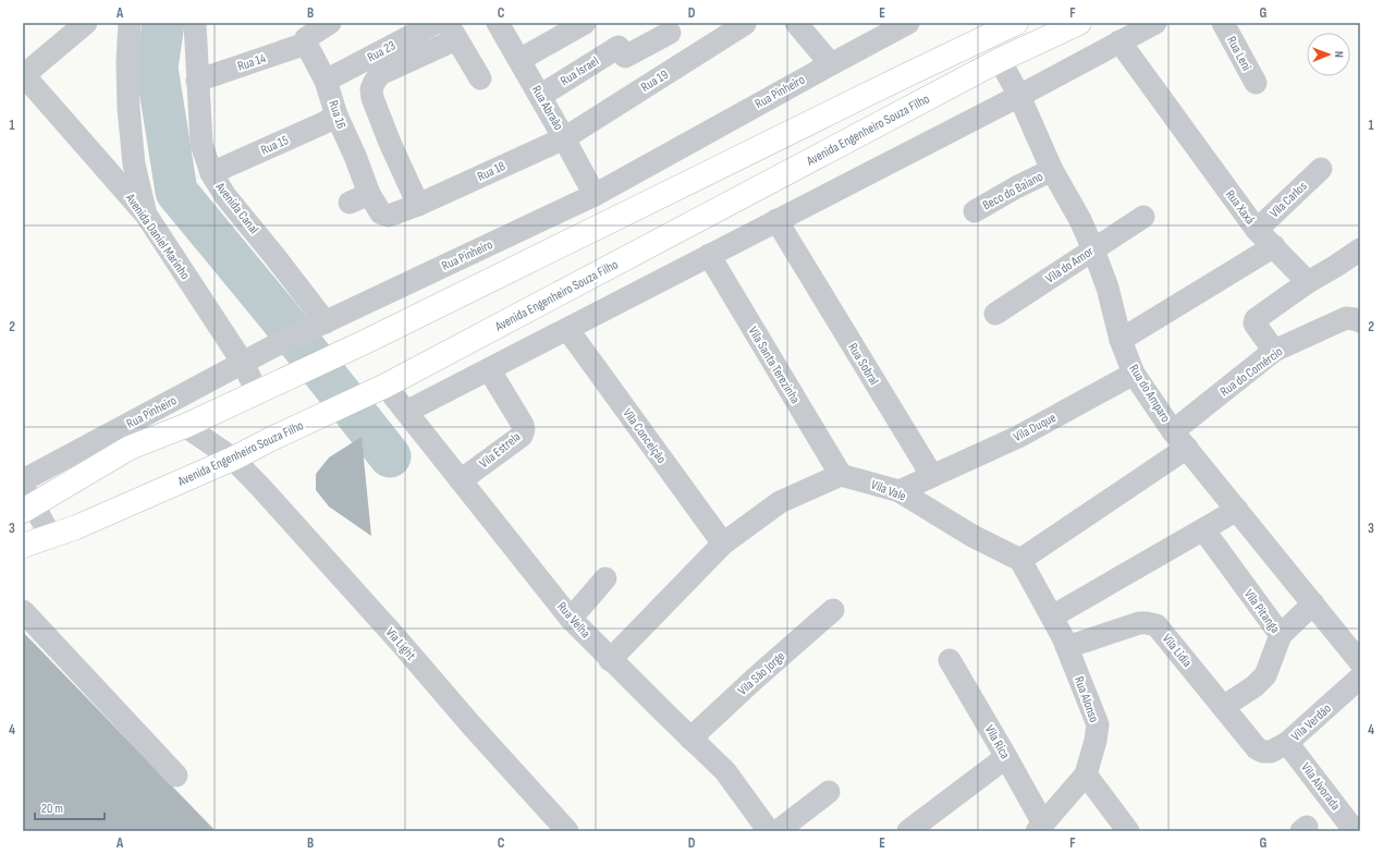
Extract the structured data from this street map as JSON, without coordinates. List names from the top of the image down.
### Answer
{
  "streets": {
    "main road": ["Avenida Engenheiro Souza Filho"],
    "street": [
      "Rua 23",
      "Rua Leni",
      "Rua 14",
      "Rua Israel",
      "Rua 19",
      "Rua Pinheiro",
      "Rua Abraão",
      "Rua 16",
      "Rua 15",
      "Rua 18",
      "Beco do Baiano",
      "Vila Carlos",
      "Rua Xaxá",
      "Avenida Canal",
      "Avenida Daniel Marinho",
      "Vila do Amor",
      "Rua Sobral",
      "Vila Santa Terezinha",
      "Rua do Comércio",
      "Rua do Amparo",
      "Vila Duque",
      "Vila Conceição",
      "Vila Estrela",
      "Vila Vale",
      "Vila Pitanga",
      "Rua Velha",
      "Via Light",
      "Vila Lidia",
      "Vila São Jorge",
      "Rua Alonso",
      "Vila Verdão",
      "Vila Rica",
      "Vila Alvorada"
    ]
  },
  "crossings": [
    ["Rua 23", "Rua 16"],
    ["Rua 14", "Rua 16"],
    ["Rua 14", "Avenida Canal"],
    ["Rua Israel", "Rua Abraão"],
    ["Rua 19", "Rua Abraão"],
    ["Rua 19", "Rua 18"],
    ["Rua Pinheiro", "Rua Abraão"],
    ["Rua Pinheiro", "Avenida Canal"],
    ["Rua Pinheiro", "Avenida Daniel Marinho"],
    ["Rua Abraão", "Rua 18"],
    ["Rua 16", "Rua 15"],
    ["Rua 16", "Rua 18"],
    ["Avenida Engenheiro Souza Filho", "Rua do Amparo"],
    ["Avenida Engenheiro Souza Filho", "Rua Velha"],
    ["Avenida Engenheiro Souza Filho", "Via Light"],
    ["Rua 15", "Avenida Canal"],
    ["Beco do Baiano", "Rua do Amparo"],
    ["Vila Carlos", "Rua Xaxá"],
    ["Vila do Amor", "Rua do Amparo"],
    ["Rua Sobral", "Vila Duque"],
    ["Vila Santa Terezinha", "Vila Vale"],
    ["Rua do Comércio", "Rua do Amparo"],
    ["Rua do Amparo", "Vila Duque"],
    ["Vila Estrela", "Rua Velha"],
    ["Vila Vale", "Rua Alonso"],
    ["Vila Pitanga", "Vila Lidia"],
    ["Rua Velha", "Vila São Jorge"],
    ["Vila Lidia", "Rua Alonso"],
    ["Vila Lidia", "Vila Verdão"],
    ["Rua Alonso", "Vila Rica"],
    ["Vila Verdão", "Vila Alvorada"]
  ],
  "scale_bar": "20 m",
  "north": "right",
  "grid": {
    "columns": [
      "A",
      "B",
      "C",
      "D",
      "E",
      "F",
      "G"
    ],
    "rows": [
      "1",
      "2",
      "3",
      "4"
    ]
  }
}
